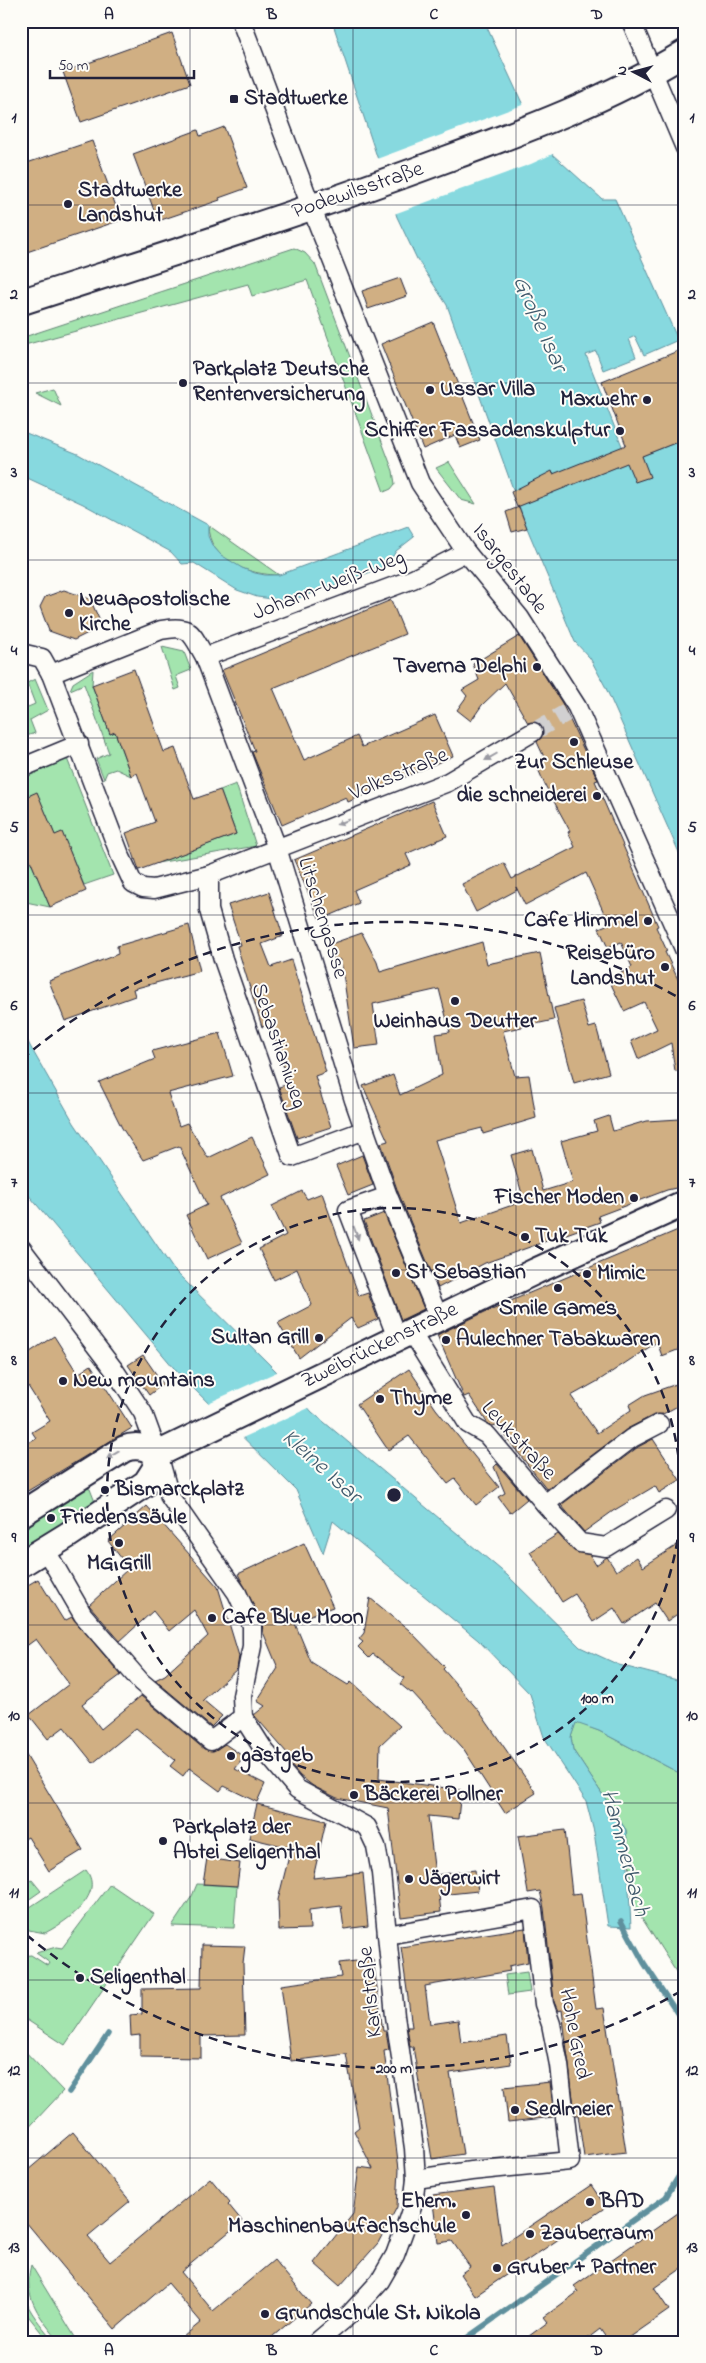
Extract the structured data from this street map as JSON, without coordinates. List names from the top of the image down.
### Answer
{
  "streets": {
    "street": [
      "Podewilsstraße",
      "Isargestade",
      "Johann-Weiß-Weg",
      "Volksstraße",
      "Litschengasse",
      "Sebastianiweg",
      "Zweibrückenstraße",
      "Leukstraße",
      "Karlstraße",
      "Hohe Gred"
    ]
  },
  "crossings": [
    ["Podewilsstraße", "Isargestade"],
    ["Isargestade", "Johann-Weiß-Weg"],
    ["Johann-Weiß-Weg", "Litschengasse"],
    ["Volksstraße", "Litschengasse"],
    ["Volksstraße", "Sebastianiweg"],
    ["Litschengasse", "Sebastianiweg"],
    ["Litschengasse", "Zweibrückenstraße"],
    ["Zweibrückenstraße", "Leukstraße"],
    ["Zweibrückenstraße", "Karlstraße"],
    ["Karlstraße", "Hohe Gred"]
  ],
  "one_way": ["Volksstraße"],
  "water": ["Große Isar", "Kleine Isar", "Hammerbach"],
  "places": {
    "transit": ["Stadtwerke"],
    "other": [
      "Stadtwerke Landshut",
      "Parkplatz Deutsche Rentenversicherung",
      "Ussar Villa",
      "Maxwehr",
      "Schiffer Fassadenskulptur",
      "Neuapostolische Kirche",
      "Taverna Delphi",
      "Zur Schleuse",
      "die schneiderei",
      "Cafe Himmel",
      "Reisebüro Landshut",
      "Weinhaus Deutter",
      "Fischer Moden",
      "Tuk Tuk",
      "St Sebastian",
      "Mimic",
      "Smile Games",
      "Sultan Grill",
      "Aulechner Tabakwaren",
      "New mountains",
      "Thyme",
      "Bismarckplatz",
      "Friedenssäule",
      "MG Grill",
      "Cafe Blue Moon",
      "gastgeb",
      "Bäckerei Pollner",
      "Parkplatz der Abtei Seligenthal",
      "Jägerwirt",
      "Seligenthal",
      "Sedlmeier",
      "BAD",
      "Ehem. Maschinenbaufachschule",
      "Zauberraum",
      "Gruber + Partner",
      "Grundschule St. Nikola"
    ]
  },
  "scale_bar": "50 m",
  "north": "left",
  "grid": {
    "columns": [
      "A",
      "B",
      "C",
      "D"
    ],
    "rows": [
      "1",
      "2",
      "3",
      "4",
      "5",
      "6",
      "7",
      "8",
      "9",
      "10",
      "11",
      "12",
      "13"
    ]
  },
  "rings": ["100 m", "200 m"]
}
